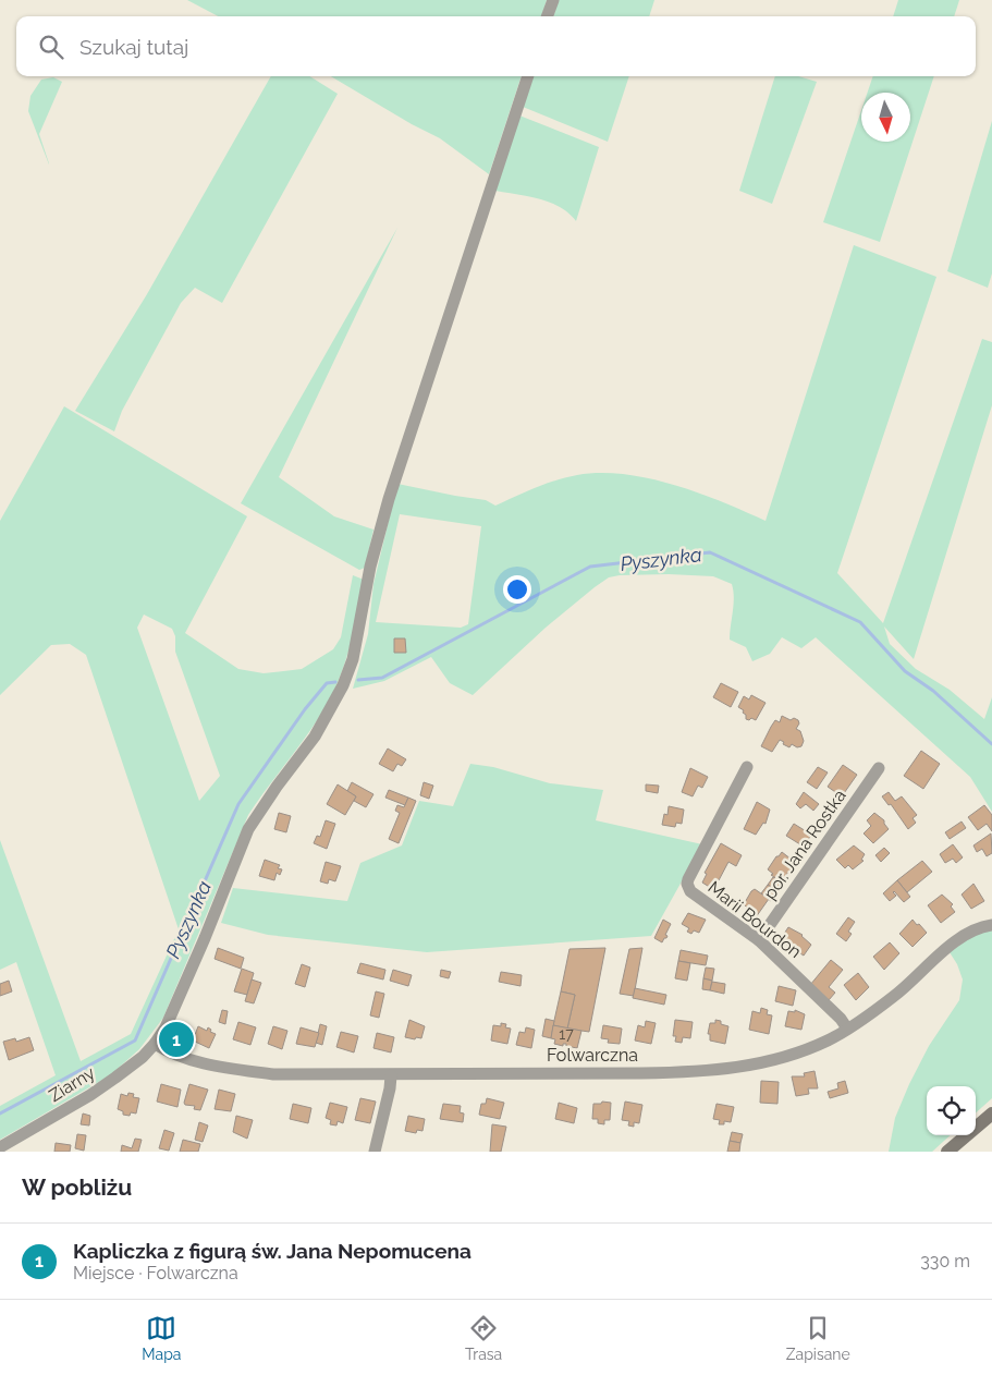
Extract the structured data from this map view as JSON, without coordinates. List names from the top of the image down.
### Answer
{
  "streets": {
    "street": [
      "por. Jana Rostka",
      "Marii Bourdon",
      "Folwarczna",
      "Ziarny"
    ]
  },
  "crossings": [
    ["por. Jana Rostka", "Marii Bourdon"],
    ["Marii Bourdon", "Folwarczna"],
    ["Folwarczna", "Ziarny"]
  ],
  "water": ["Pyszynka"],
  "house_numbers": ["17"],
  "north": "bottom",
  "page": {
    "search": "Szukaj tutaj",
    "pins": "1",
    "heading": "W pobliżu",
    "list": [
      {
        "mark": "1",
        "name": "Kapliczka z figurą św. Jana Nepomucena",
        "note": "Miejsce · Folwarczna",
        "value": "330 m"
      }
    ],
    "nav": ["Mapa", "Trasa", "Zapisane"]
  }
}
